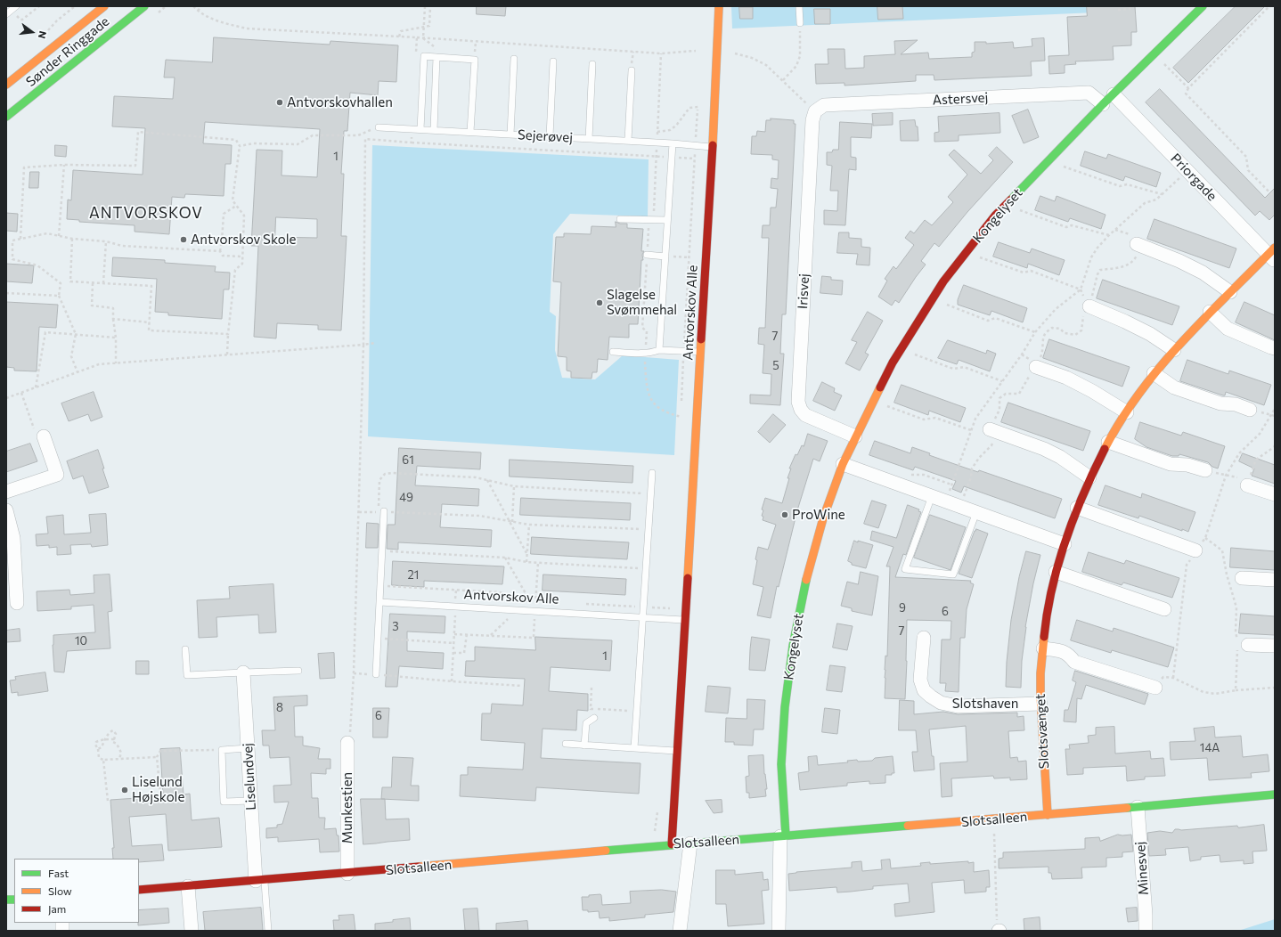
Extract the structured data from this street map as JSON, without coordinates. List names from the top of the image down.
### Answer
{
  "streets": {
    "street": [
      "Sønder Ringgade",
      "Astersvej",
      "Priorgade",
      "Kongelyset",
      "Irisvej",
      "Antvorskov Alle",
      "Slotshaven",
      "Slotsvænget",
      "Liselundvej",
      "Munkestien",
      "Slotsalleen",
      "Minesvej"
    ],
    "lane": ["Sejerøvej"]
  },
  "crossings": [
    ["Astersvej", "Kongelyset"],
    ["Astersvej", "Irisvej"],
    ["Sejerøvej", "Antvorskov Alle"],
    ["Priorgade", "Kongelyset"],
    ["Priorgade", "Slotsvænget"],
    ["Kongelyset", "Irisvej"],
    ["Kongelyset", "Slotsalleen"],
    ["Antvorskov Alle", "Slotsalleen"],
    ["Slotshaven", "Slotsvænget"],
    ["Slotsvænget", "Slotsalleen"],
    ["Liselundvej", "Slotsalleen"],
    ["Munkestien", "Slotsalleen"],
    ["Slotsalleen", "Minesvej"]
  ],
  "districts": ["ANTVORSKOV"],
  "places": [
    "Antvorskovhallen",
    "Antvorskov Skole",
    "Slagelse Svømmehal",
    "ProWine",
    "Liselund Højskole"
  ],
  "house_numbers": [
    "1",
    "7",
    "5",
    "61",
    "49",
    "21",
    "9",
    "6",
    "3",
    "7",
    "10",
    "1",
    "8",
    "6",
    "14A"
  ],
  "legend": ["Fast", "Slow", "Jam"],
  "north": "right"
}
